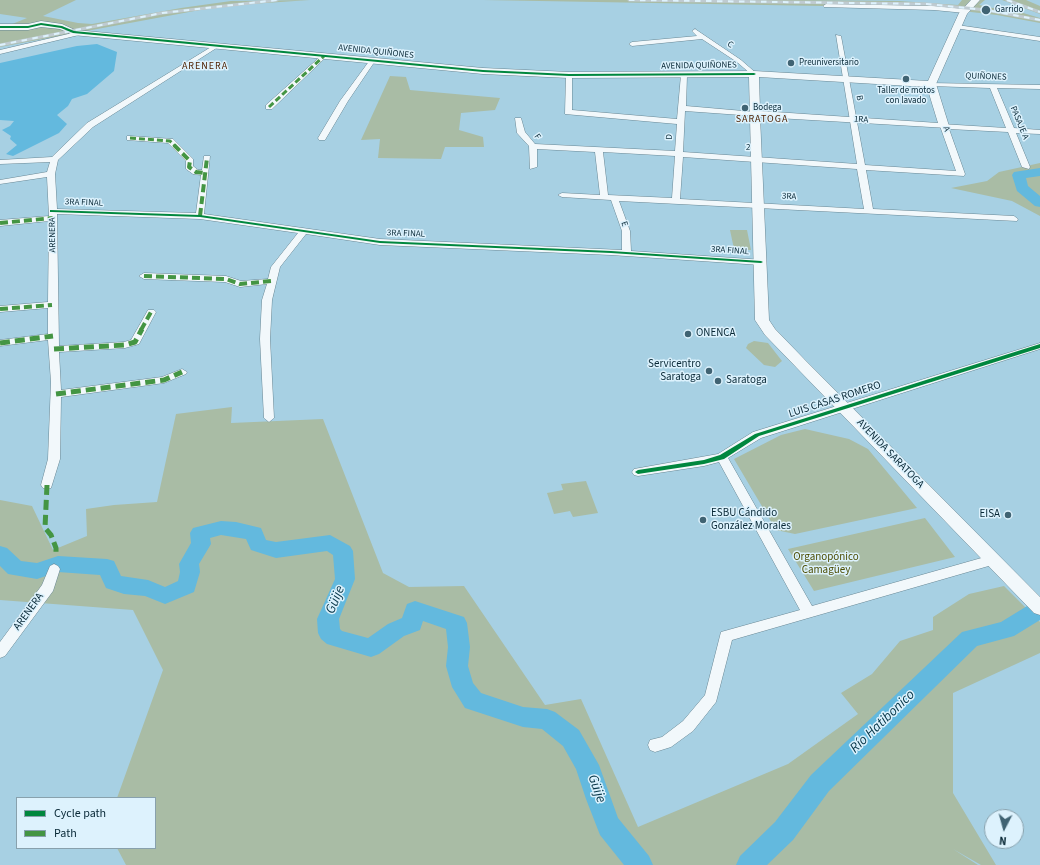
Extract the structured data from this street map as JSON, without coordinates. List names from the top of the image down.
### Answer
{
  "streets": {
    "main road": [
      "AVENIDA QUIÑONES",
      "1RA",
      "A",
      "AVENIDA SARATOGA"
    ],
    "street": [
      "C",
      "QUIÑONES",
      "B",
      "PASAJE A",
      "F",
      "D",
      "2",
      "3RA",
      "3RA FINAL",
      "E",
      "ARENERA",
      "LUIS CASAS ROMERO"
    ]
  },
  "crossings": [
    ["C", "AVENIDA QUIÑONES"],
    ["C", "AVENIDA SARATOGA"],
    ["AVENIDA QUIÑONES", "QUIÑONES"],
    ["AVENIDA QUIÑONES", "B"],
    ["AVENIDA QUIÑONES", "A"],
    ["AVENIDA QUIÑONES", "D"],
    ["AVENIDA QUIÑONES", "AVENIDA SARATOGA"],
    ["QUIÑONES", "PASAJE A"],
    ["QUIÑONES", "A"],
    ["B", "1RA"],
    ["B", "2"],
    ["B", "3RA"],
    ["1RA", "PASAJE A"],
    ["1RA", "A"],
    ["1RA", "D"],
    ["1RA", "AVENIDA SARATOGA"],
    ["A", "2"],
    ["F", "2"],
    ["D", "2"],
    ["D", "3RA"],
    ["2", "AVENIDA SARATOGA"],
    ["3RA", "E"],
    ["3RA", "AVENIDA SARATOGA"],
    ["3RA FINAL", "E"],
    ["3RA FINAL", "ARENERA"],
    ["3RA FINAL", "AVENIDA SARATOGA"],
    ["LUIS CASAS ROMERO", "AVENIDA SARATOGA"]
  ],
  "districts": ["ARENERA", "SARATOGA"],
  "water": ["Güije", "Río Hatibonico"],
  "parks": ["Organopónico Camagüey"],
  "places": [
    "Garrido",
    "Preuniversitario",
    "Taller de motos con lavado",
    "Bodega",
    "ONENCA",
    "Servicentro Saratoga",
    "Saratoga",
    "EISA",
    "ESBU Cándido González Morales"
  ],
  "legend": ["Cycle path", "Path"],
  "north": "bottom"
}
